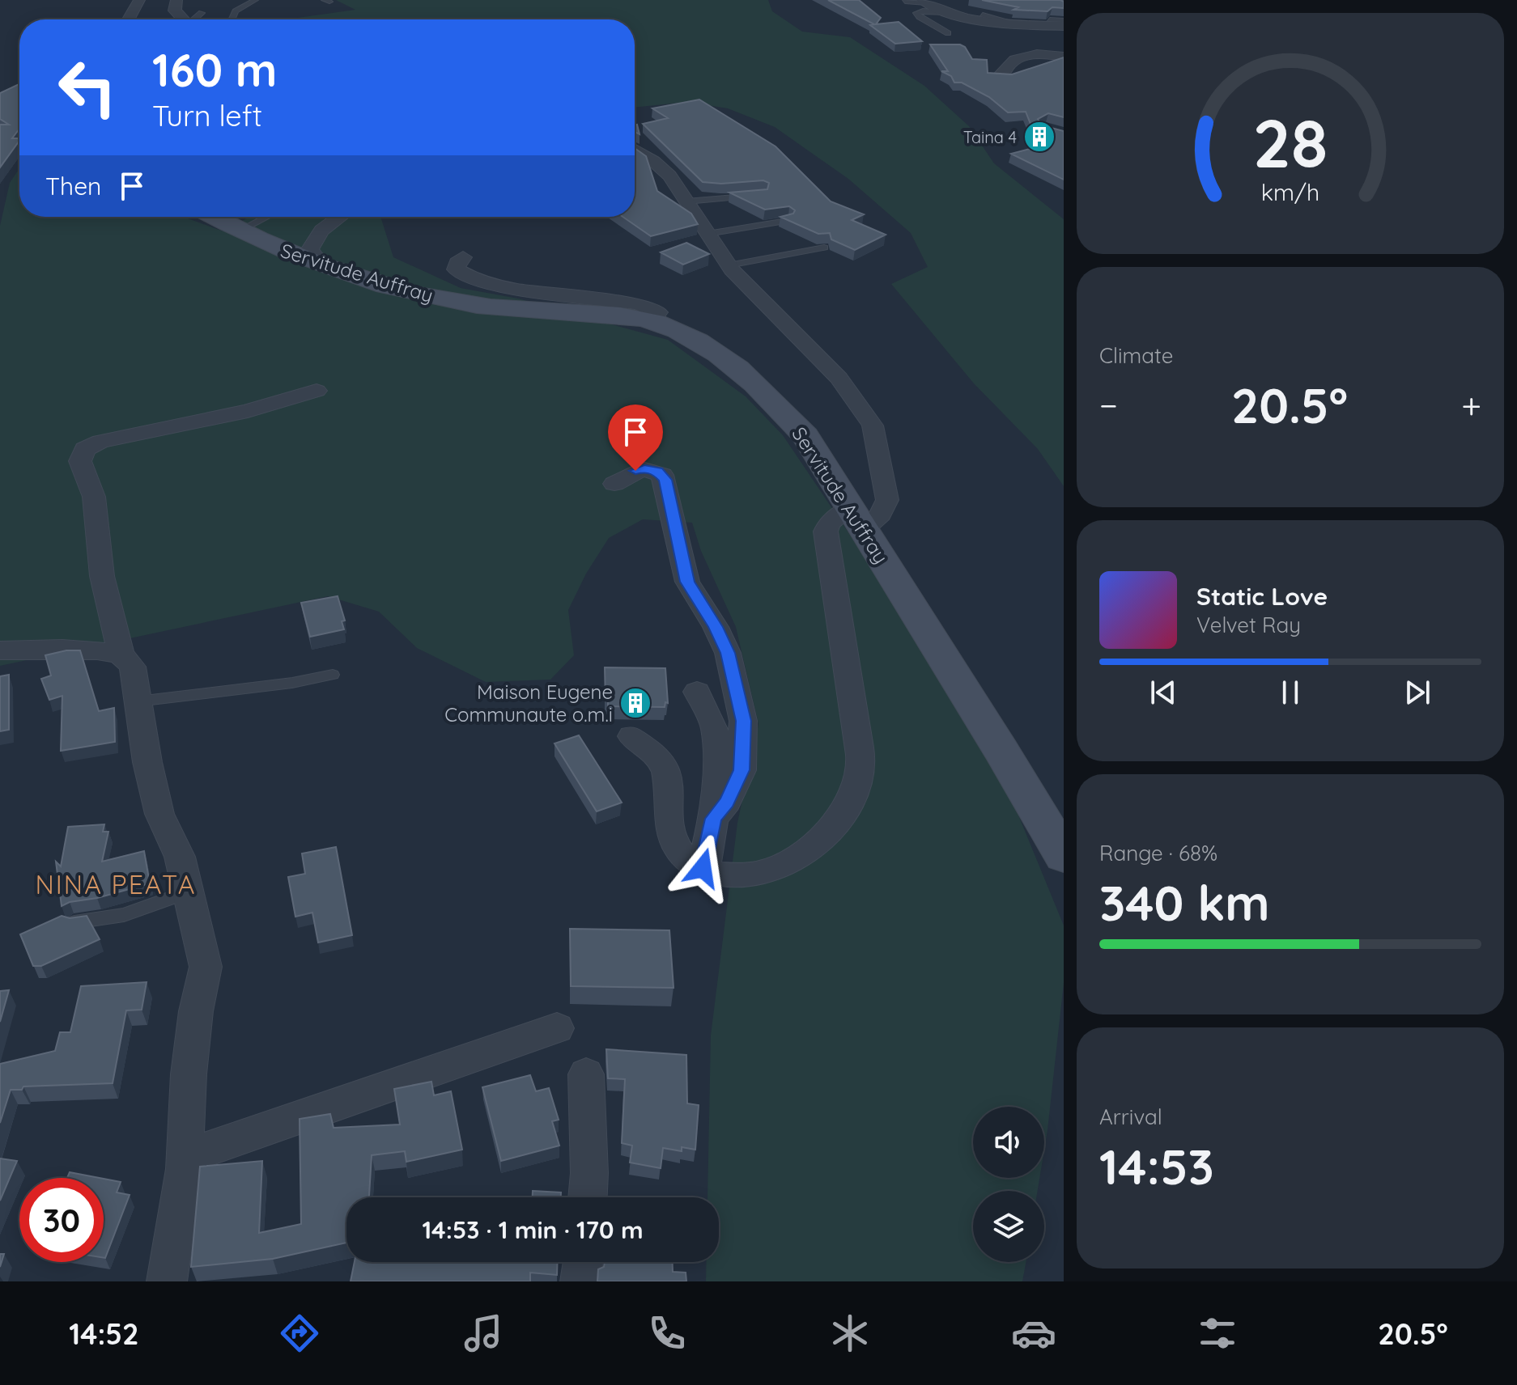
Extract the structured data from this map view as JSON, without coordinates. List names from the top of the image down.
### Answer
{
  "streets": {
    "street": ["Servitude Auffray"]
  },
  "districts": ["NINA PEATA"],
  "places": {
    "building": ["Taina 4", "Maison Eugene Communaute o.m.i"]
  },
  "page": {
    "turn": ["160 m", "Turn left"],
    "then": "Then",
    "tile": [
      "Climate",
      ["Range · 68%", "340 km"],
      ["Arrival", "14:53"]
    ],
    "heat": ["−", "20.5°", "+"],
    "song": ["Static Love", "Velvet Ray"],
    "limit": "30",
    "trip": "14:53 · 1 min · 170 m",
    "tabs": ["14:52", "20.5°"],
    "gauge": ["28", "km/h"]
  }
}
